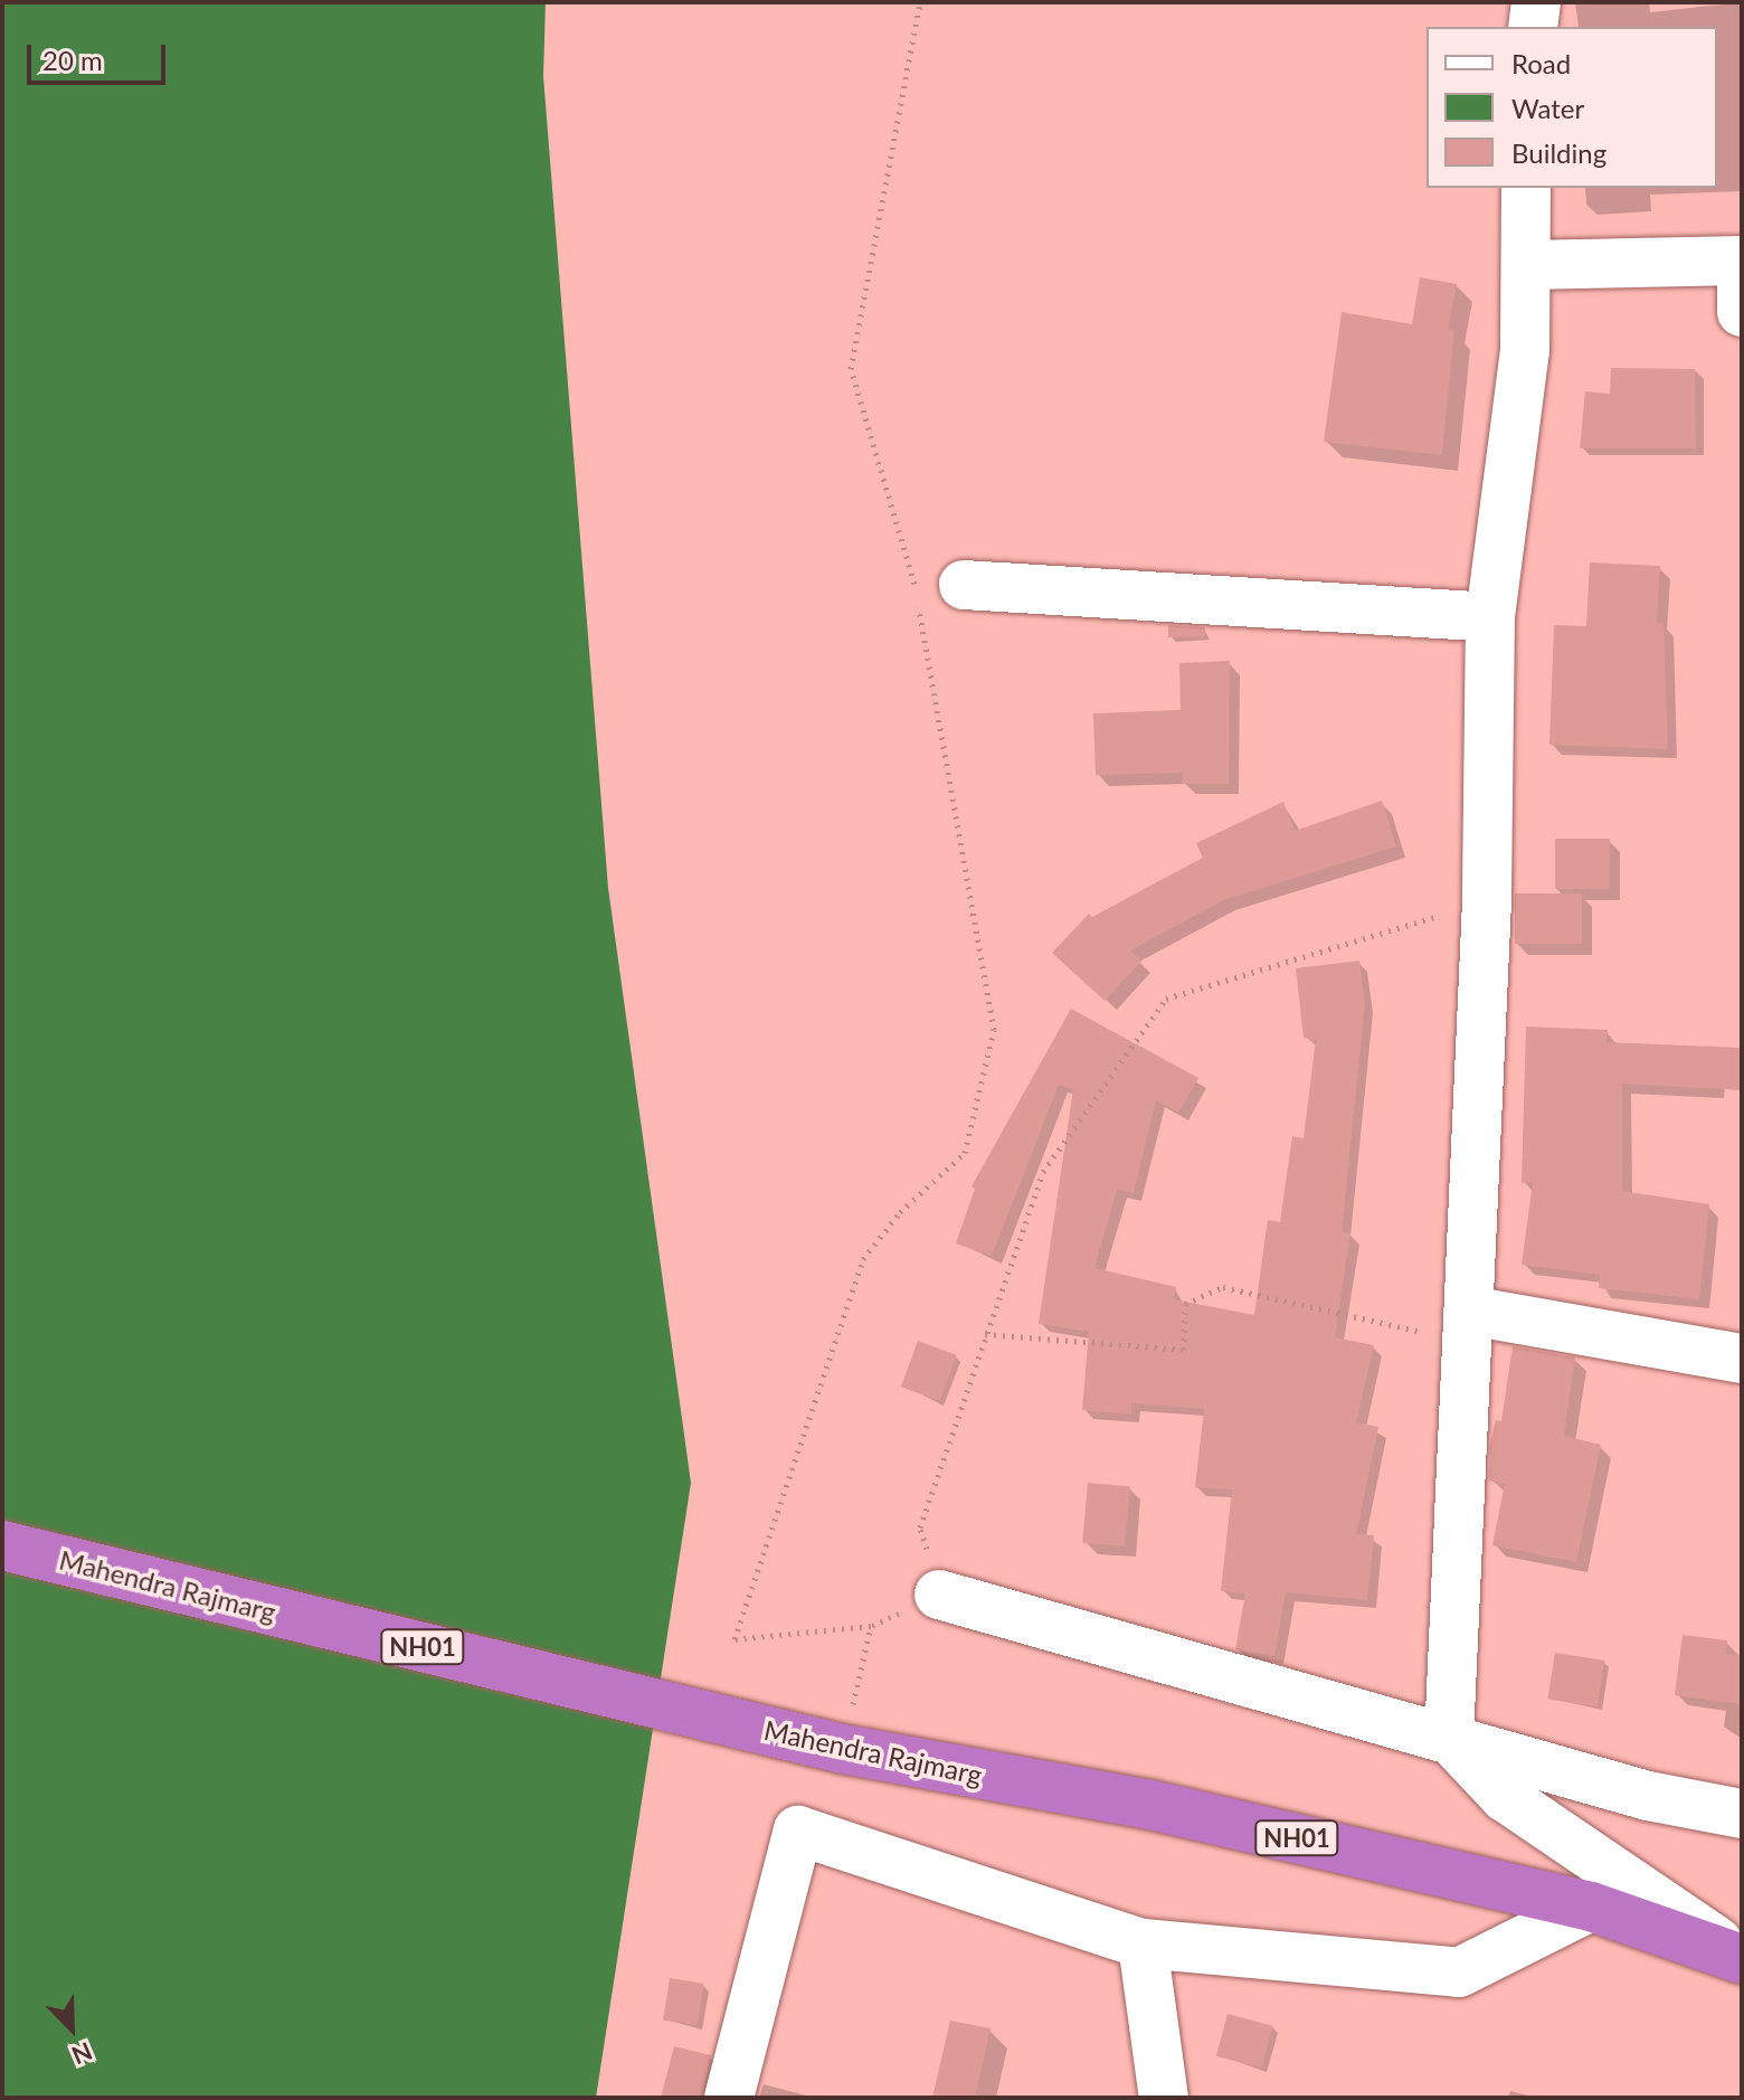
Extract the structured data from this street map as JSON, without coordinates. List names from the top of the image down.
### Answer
{
  "streets": {
    "highway": ["Mahendra Rajmarg", "NH01"]
  },
  "legend": ["Road", "Water", "Building"],
  "scale_bar": "20 m",
  "north": "bottom right"
}
